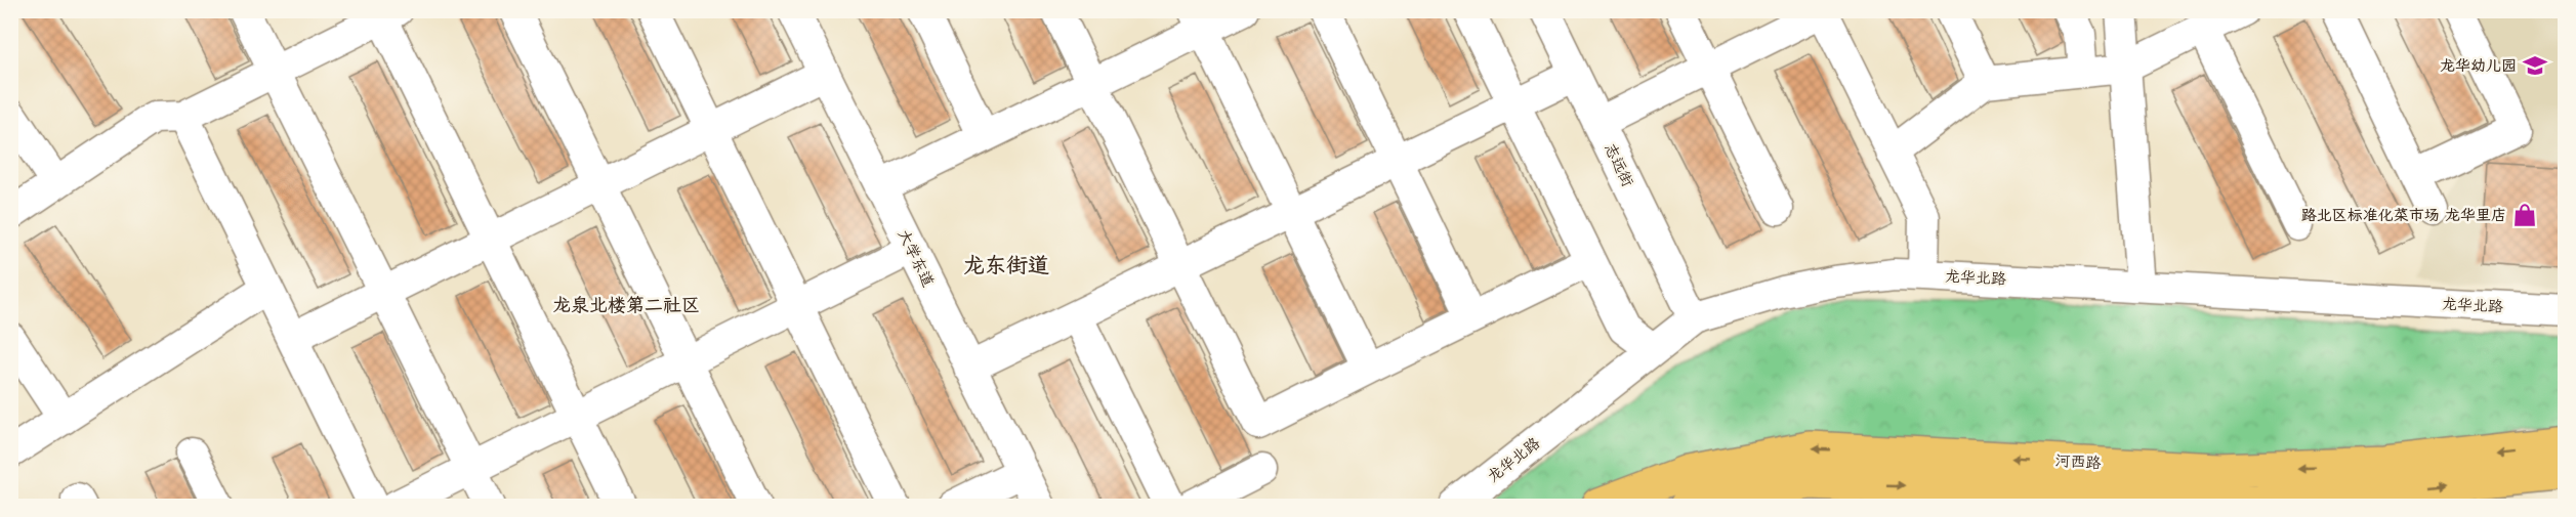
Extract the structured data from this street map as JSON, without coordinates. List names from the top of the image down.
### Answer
{
  "streets": {
    "main road": ["河西路"],
    "street": ["志远街", "大学东道", "龙华北路"]
  },
  "crossings": [
    ["志远街", "龙华北路"]
  ],
  "districts": ["龙东街道", "龙泉北楼第二社区"],
  "places": {
    "school or university": ["龙华幼儿园"],
    "shop": ["路北区标准化菜市场 龙华里店"]
  }
}
